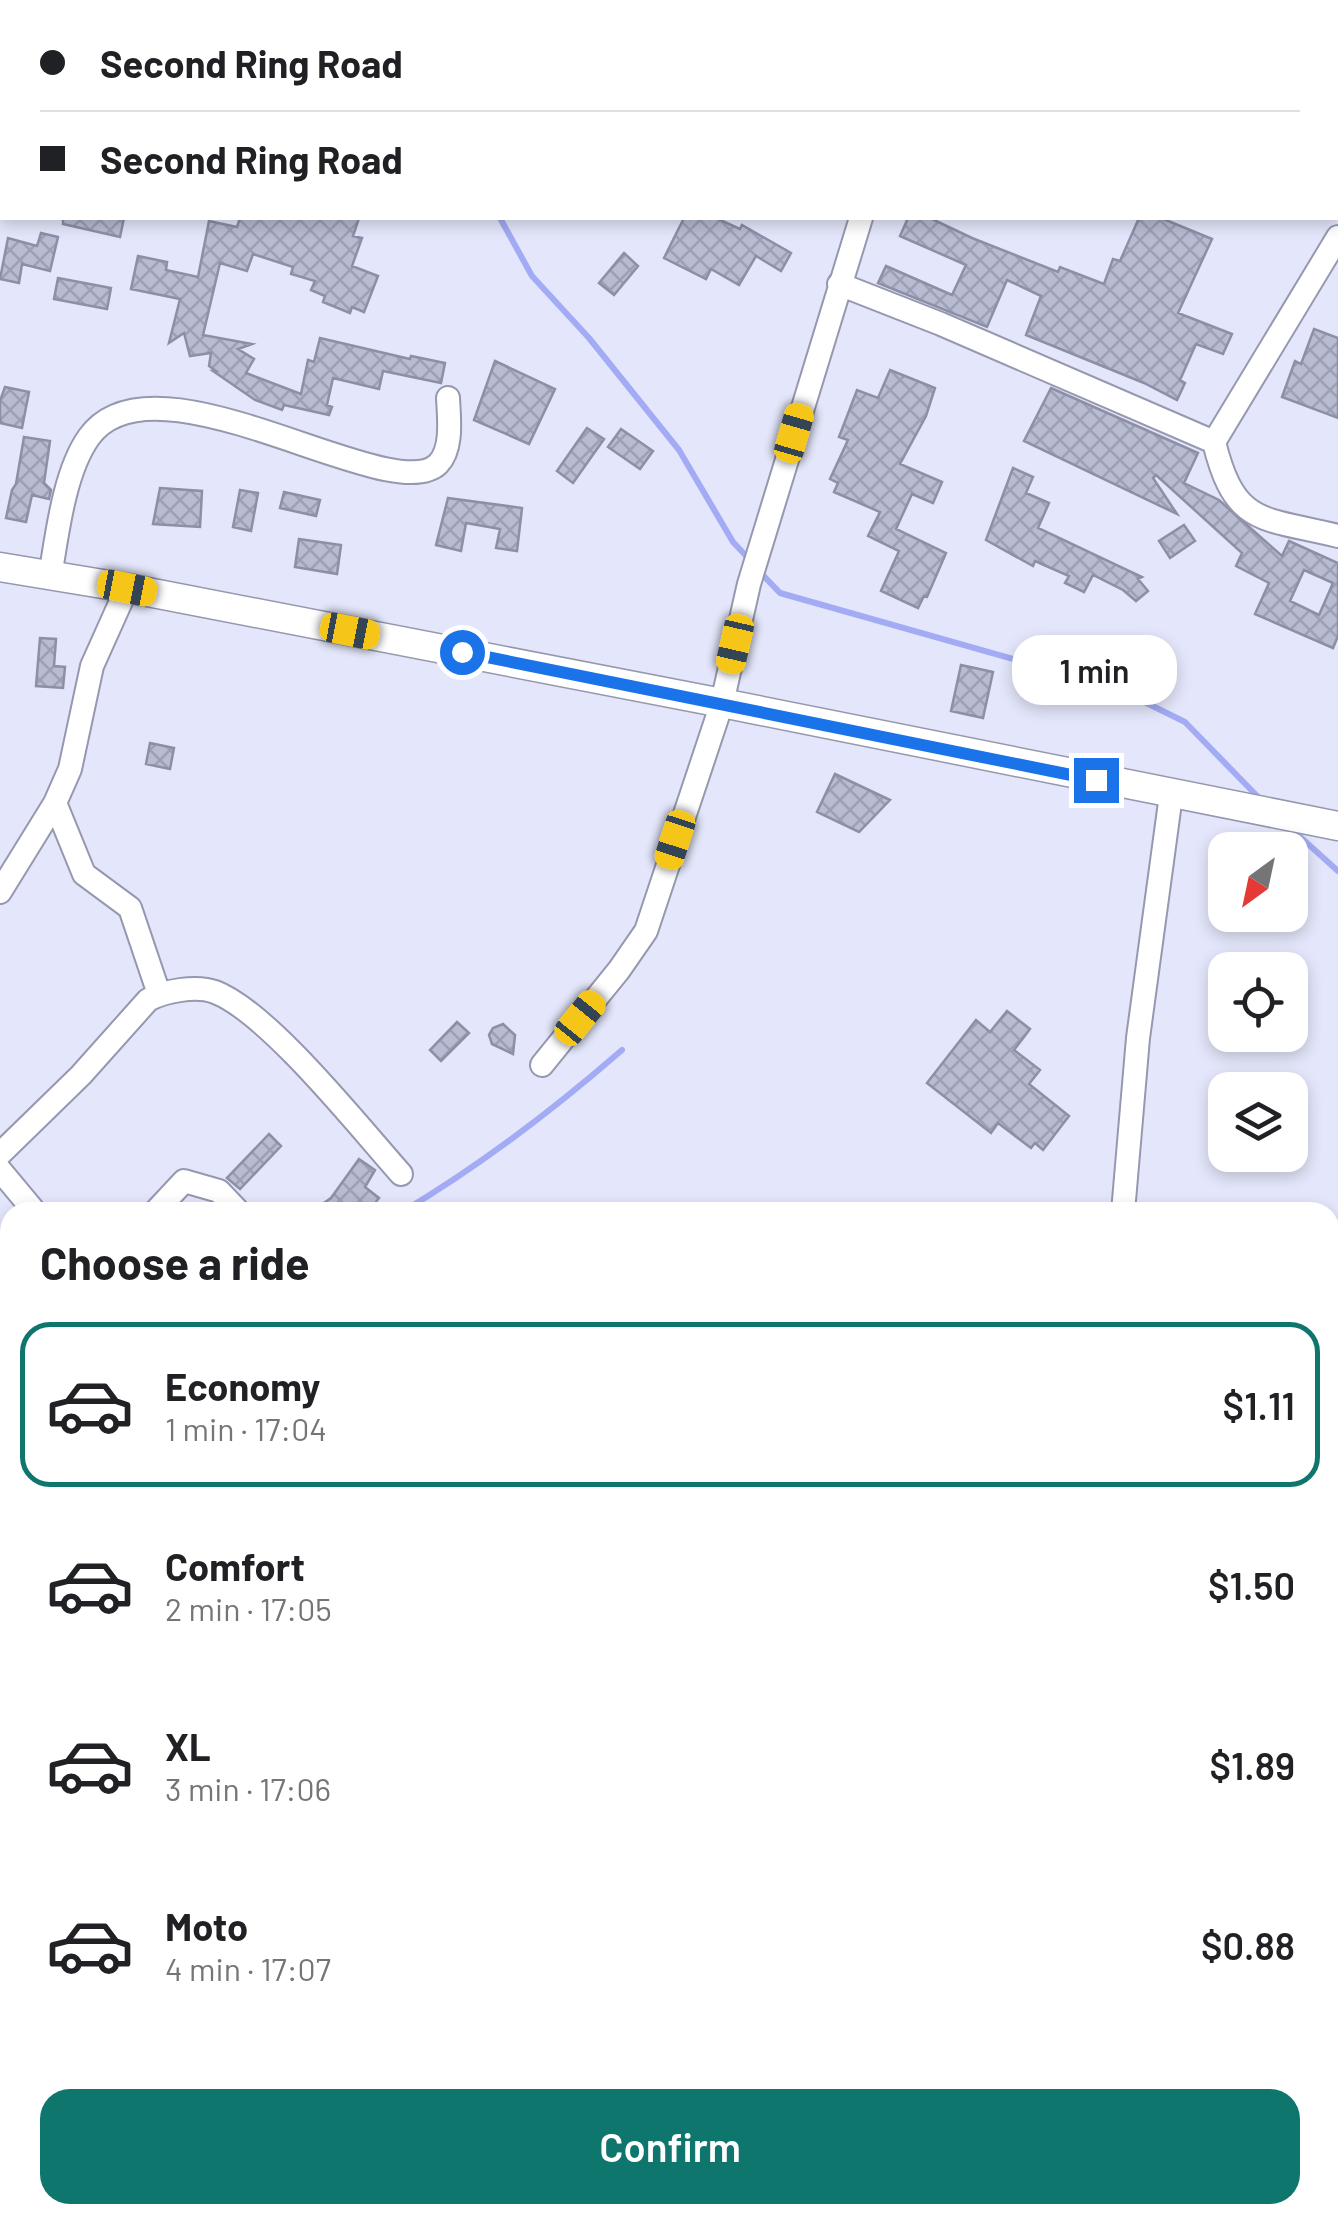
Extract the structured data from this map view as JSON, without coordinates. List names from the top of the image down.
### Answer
{
  "north": "bottom left",
  "page": {
    "banner": ["Second Ring Road", "Second Ring Road"],
    "bubble": "1 min",
    "heading": "Choose a ride",
    "list": [
      {
        "name": "Economy",
        "note": "1 min · 17:04",
        "value": "$1.11"
      },
      {
        "name": "Comfort",
        "note": "2 min · 17:05",
        "value": "$1.50"
      },
      {
        "name": "XL",
        "note": "3 min · 17:06",
        "value": "$1.89"
      },
      {
        "name": "Moto",
        "note": "4 min · 17:07",
        "value": "$0.88"
      }
    ],
    "buttons": "Confirm"
  }
}
